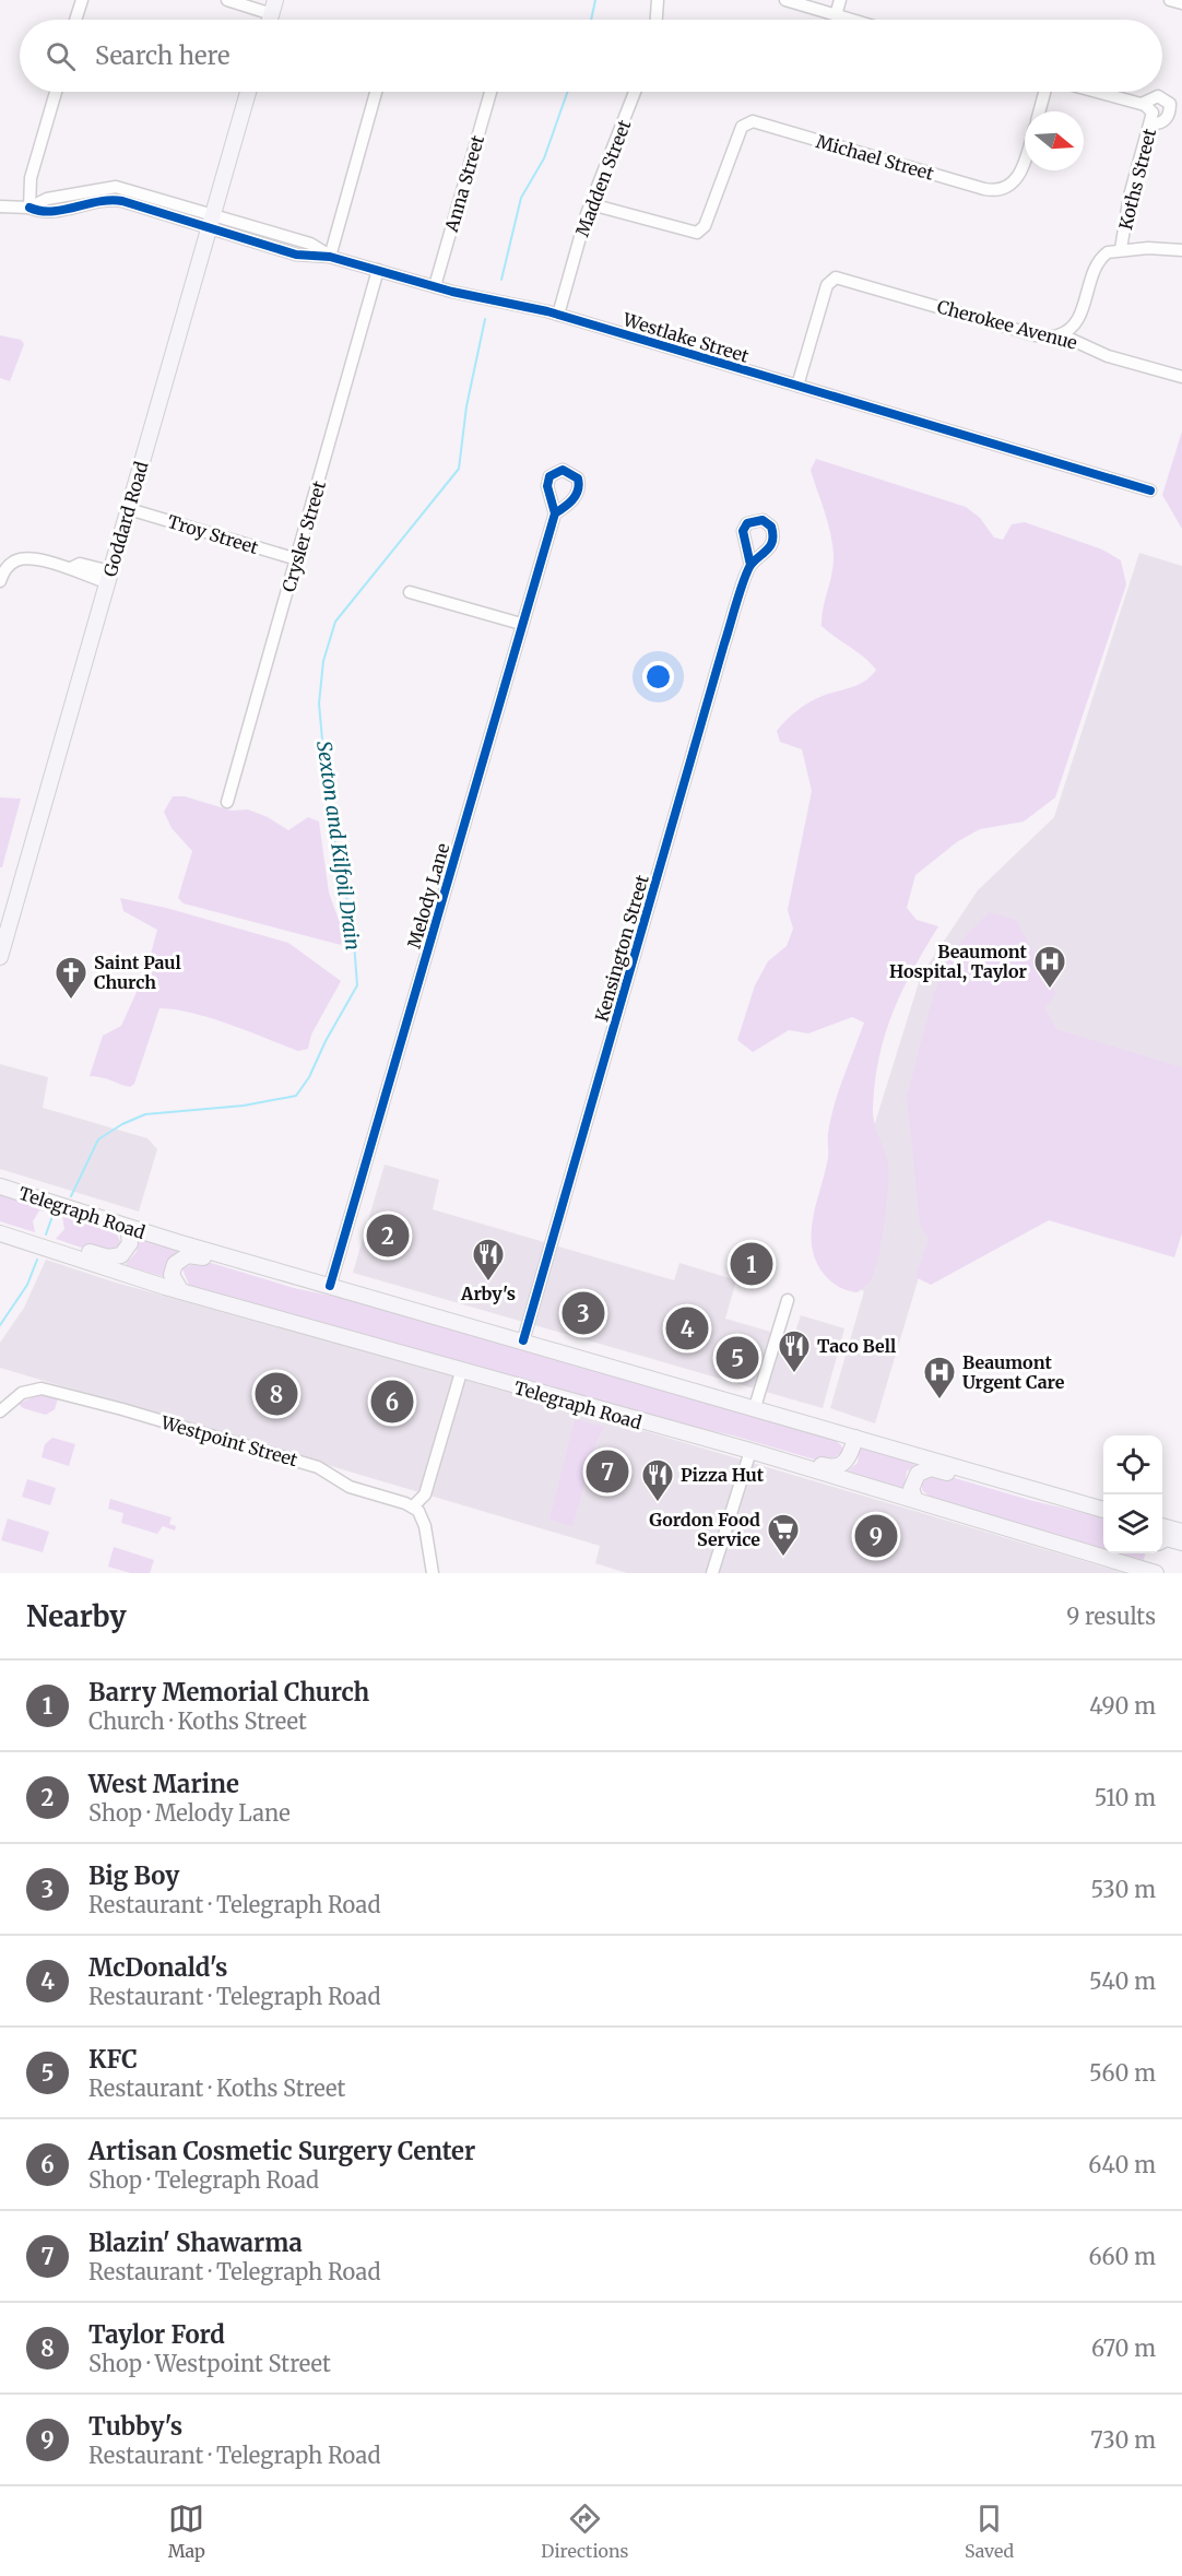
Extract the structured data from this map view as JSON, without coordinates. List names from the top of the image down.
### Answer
{
  "streets": {
    "main road": ["Goddard Road", "Telegraph Road"],
    "street": [
      "Michael Street",
      "Madden Street",
      "Koths Street",
      "Anna Street",
      "Cherokee Avenue",
      "Westlake Street",
      "Troy Street",
      "Crysler Street",
      "Melody Lane",
      "Kensington Street",
      "Westpoint Street"
    ]
  },
  "crossings": [
    ["Michael Street", "Madden Street"],
    ["Madden Street", "Westlake Street"],
    ["Koths Street", "Cherokee Avenue"],
    ["Anna Street", "Westlake Street"],
    ["Cherokee Avenue", "Westlake Street"],
    ["Westlake Street", "Goddard Road"],
    ["Westlake Street", "Crysler Street"],
    ["Goddard Road", "Troy Street"],
    ["Troy Street", "Crysler Street"],
    ["Melody Lane", "Telegraph Road"],
    ["Kensington Street", "Telegraph Road"]
  ],
  "water": ["Sexton and Kilfoil Drain"],
  "places": {
    "hospital": ["Beaumont Hospital, Taylor", "Beaumont Urgent Care"],
    "church": ["Saint Paul Church"],
    "restaurant": ["Arby's", "Taco Bell", "Pizza Hut"],
    "supermarket": ["Gordon Food Service"]
  },
  "north": "right",
  "page": {
    "search": "Search here",
    "pins": [
      "2",
      "1",
      "3",
      "4",
      "5",
      "8",
      "6",
      "7",
      "9"
    ],
    "heading": ["Nearby", "9 results"],
    "list": [
      {
        "mark": "1",
        "name": "Barry Memorial Church",
        "note": "Church · Koths Street",
        "value": "490 m"
      },
      {
        "mark": "2",
        "name": "West Marine",
        "note": "Shop · Melody Lane",
        "value": "510 m"
      },
      {
        "mark": "3",
        "name": "Big Boy",
        "note": "Restaurant · Telegraph Road",
        "value": "530 m"
      },
      {
        "mark": "4",
        "name": "McDonald's",
        "note": "Restaurant · Telegraph Road",
        "value": "540 m"
      },
      {
        "mark": "5",
        "name": "KFC",
        "note": "Restaurant · Koths Street",
        "value": "560 m"
      },
      {
        "mark": "6",
        "name": "Artisan Cosmetic Surgery Center",
        "note": "Shop · Telegraph Road",
        "value": "640 m"
      },
      {
        "mark": "7",
        "name": "Blazin' Shawarma",
        "note": "Restaurant · Telegraph Road",
        "value": "660 m"
      },
      {
        "mark": "8",
        "name": "Taylor Ford",
        "note": "Shop · Westpoint Street",
        "value": "670 m"
      },
      {
        "mark": "9",
        "name": "Tubby's",
        "note": "Restaurant · Telegraph Road",
        "value": "730 m"
      }
    ],
    "nav": ["Map", "Directions", "Saved"]
  }
}
